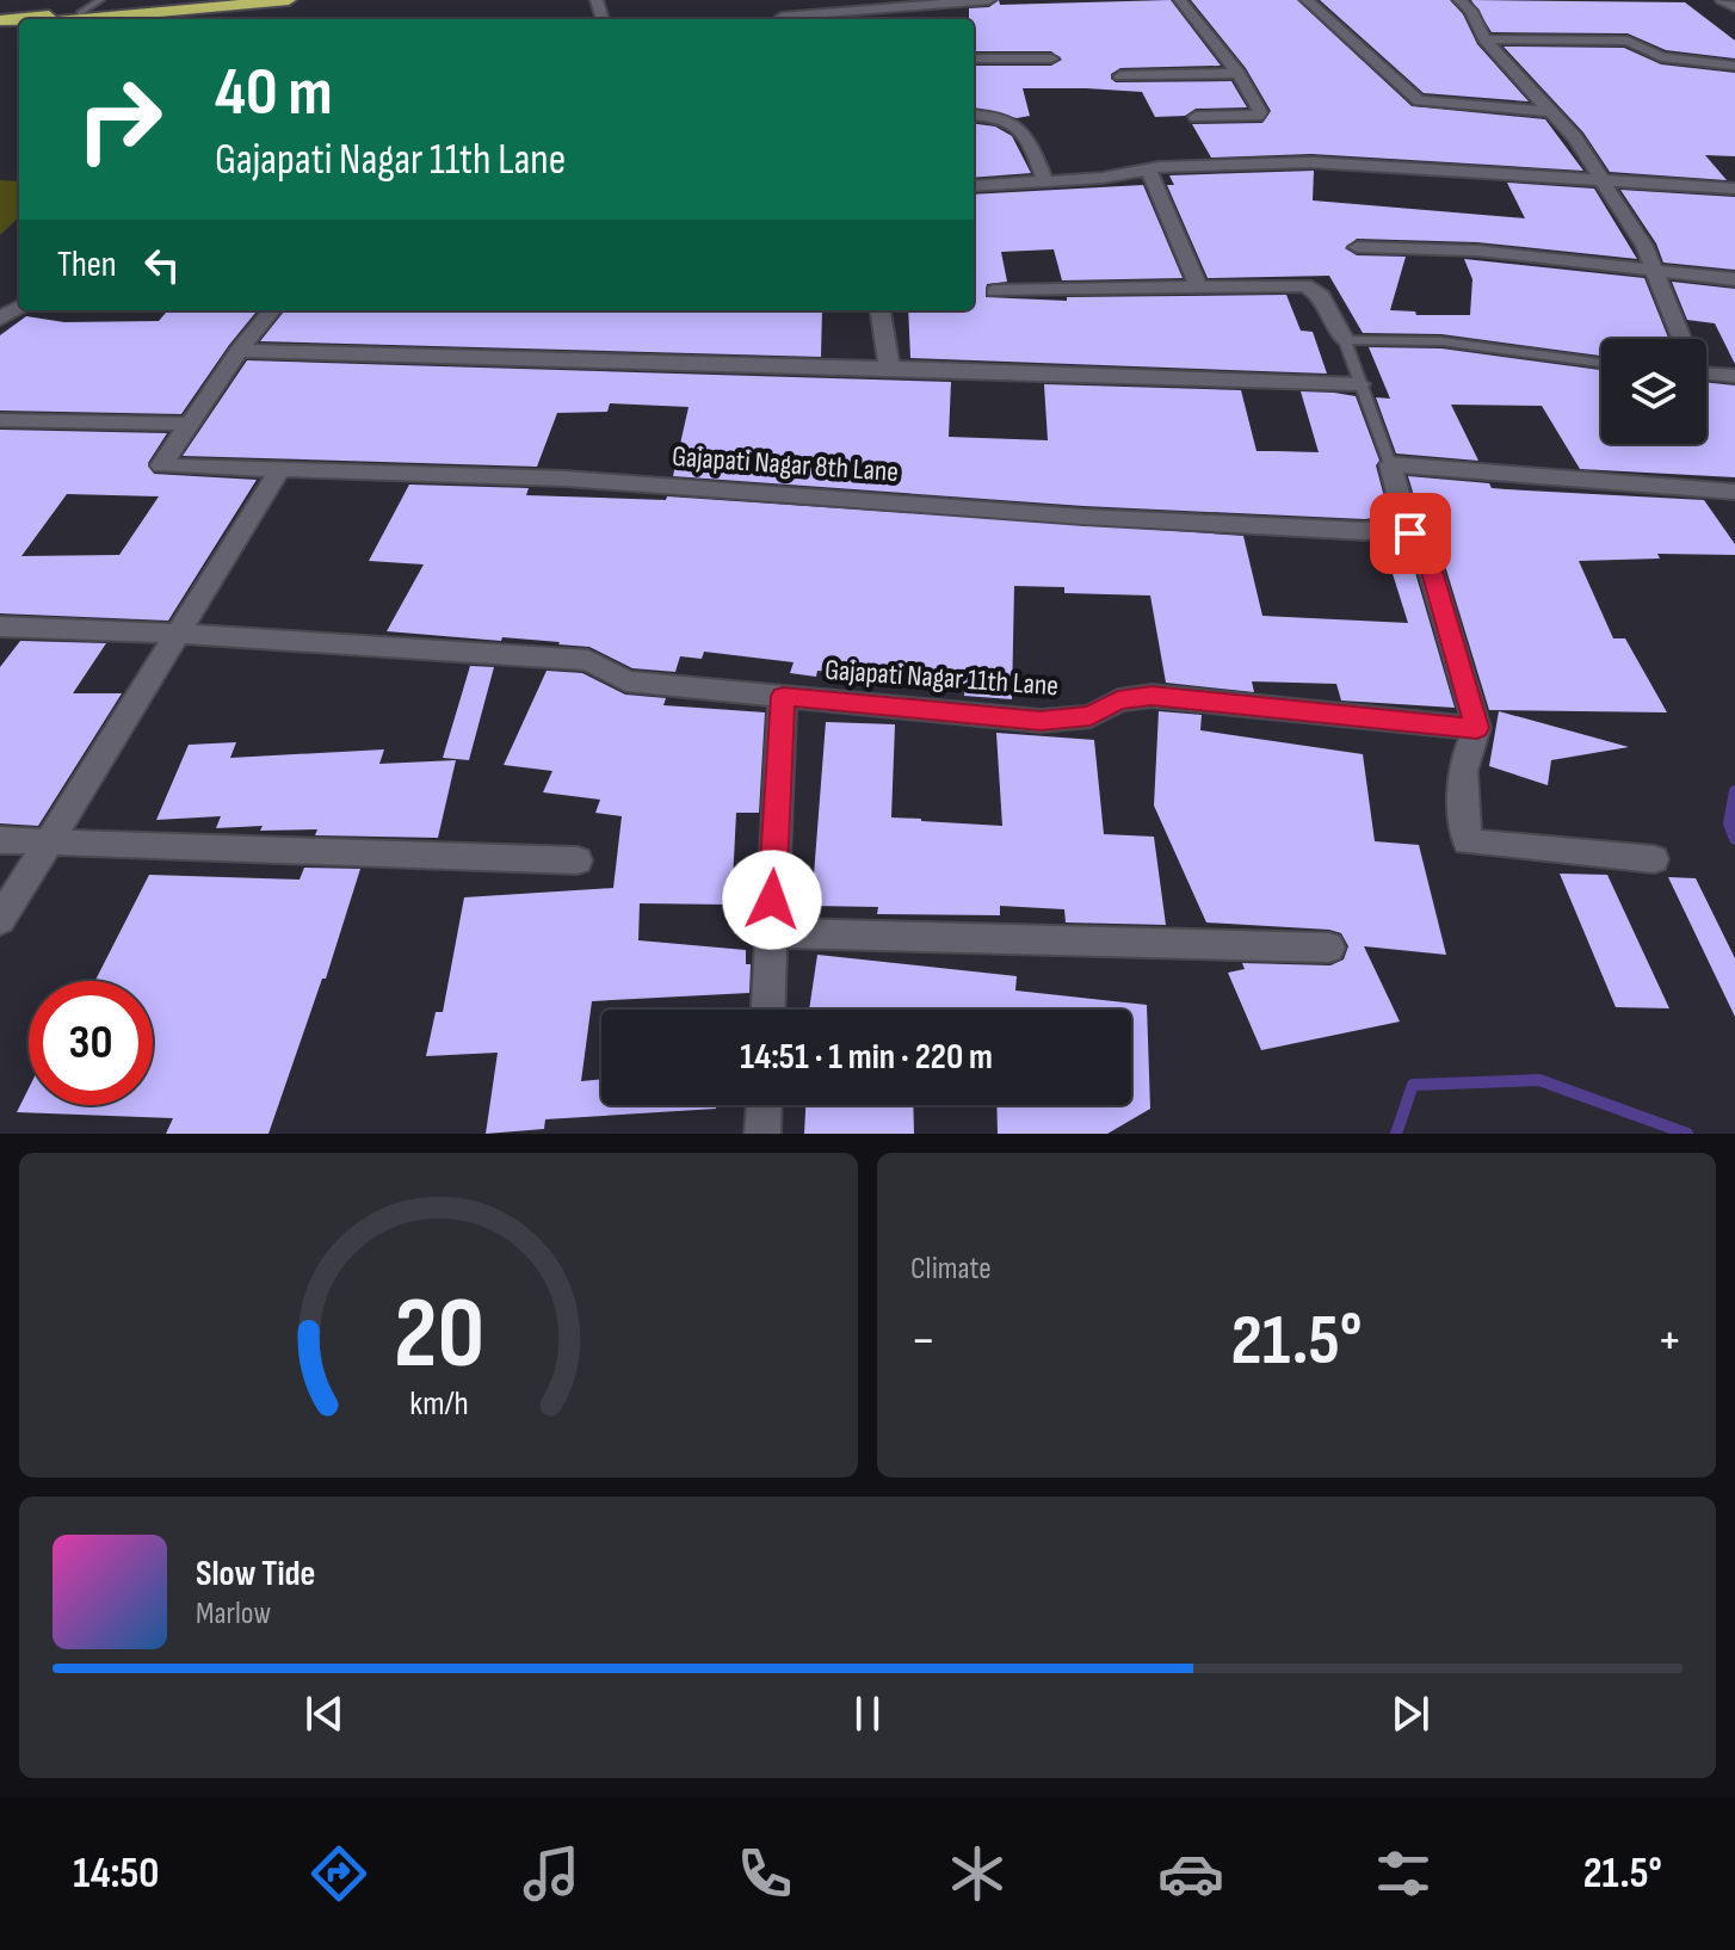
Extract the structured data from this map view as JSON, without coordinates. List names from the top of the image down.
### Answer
{
  "streets": {
    "street": ["Gajapati Nagar 8th Lane", "Gajapati Nagar 11th Lane"]
  },
  "page": {
    "turn": ["40 m", "Gajapati Nagar 11th Lane"],
    "then": "Then",
    "limit": "30",
    "trip": "14:51 · 1 min · 220 m",
    "tile": "Climate",
    "heat": ["−", "21.5°", "+"],
    "song": ["Slow Tide", "Marlow"],
    "tabs": ["14:50", "21.5°"],
    "gauge": ["20", "km/h"]
  }
}
